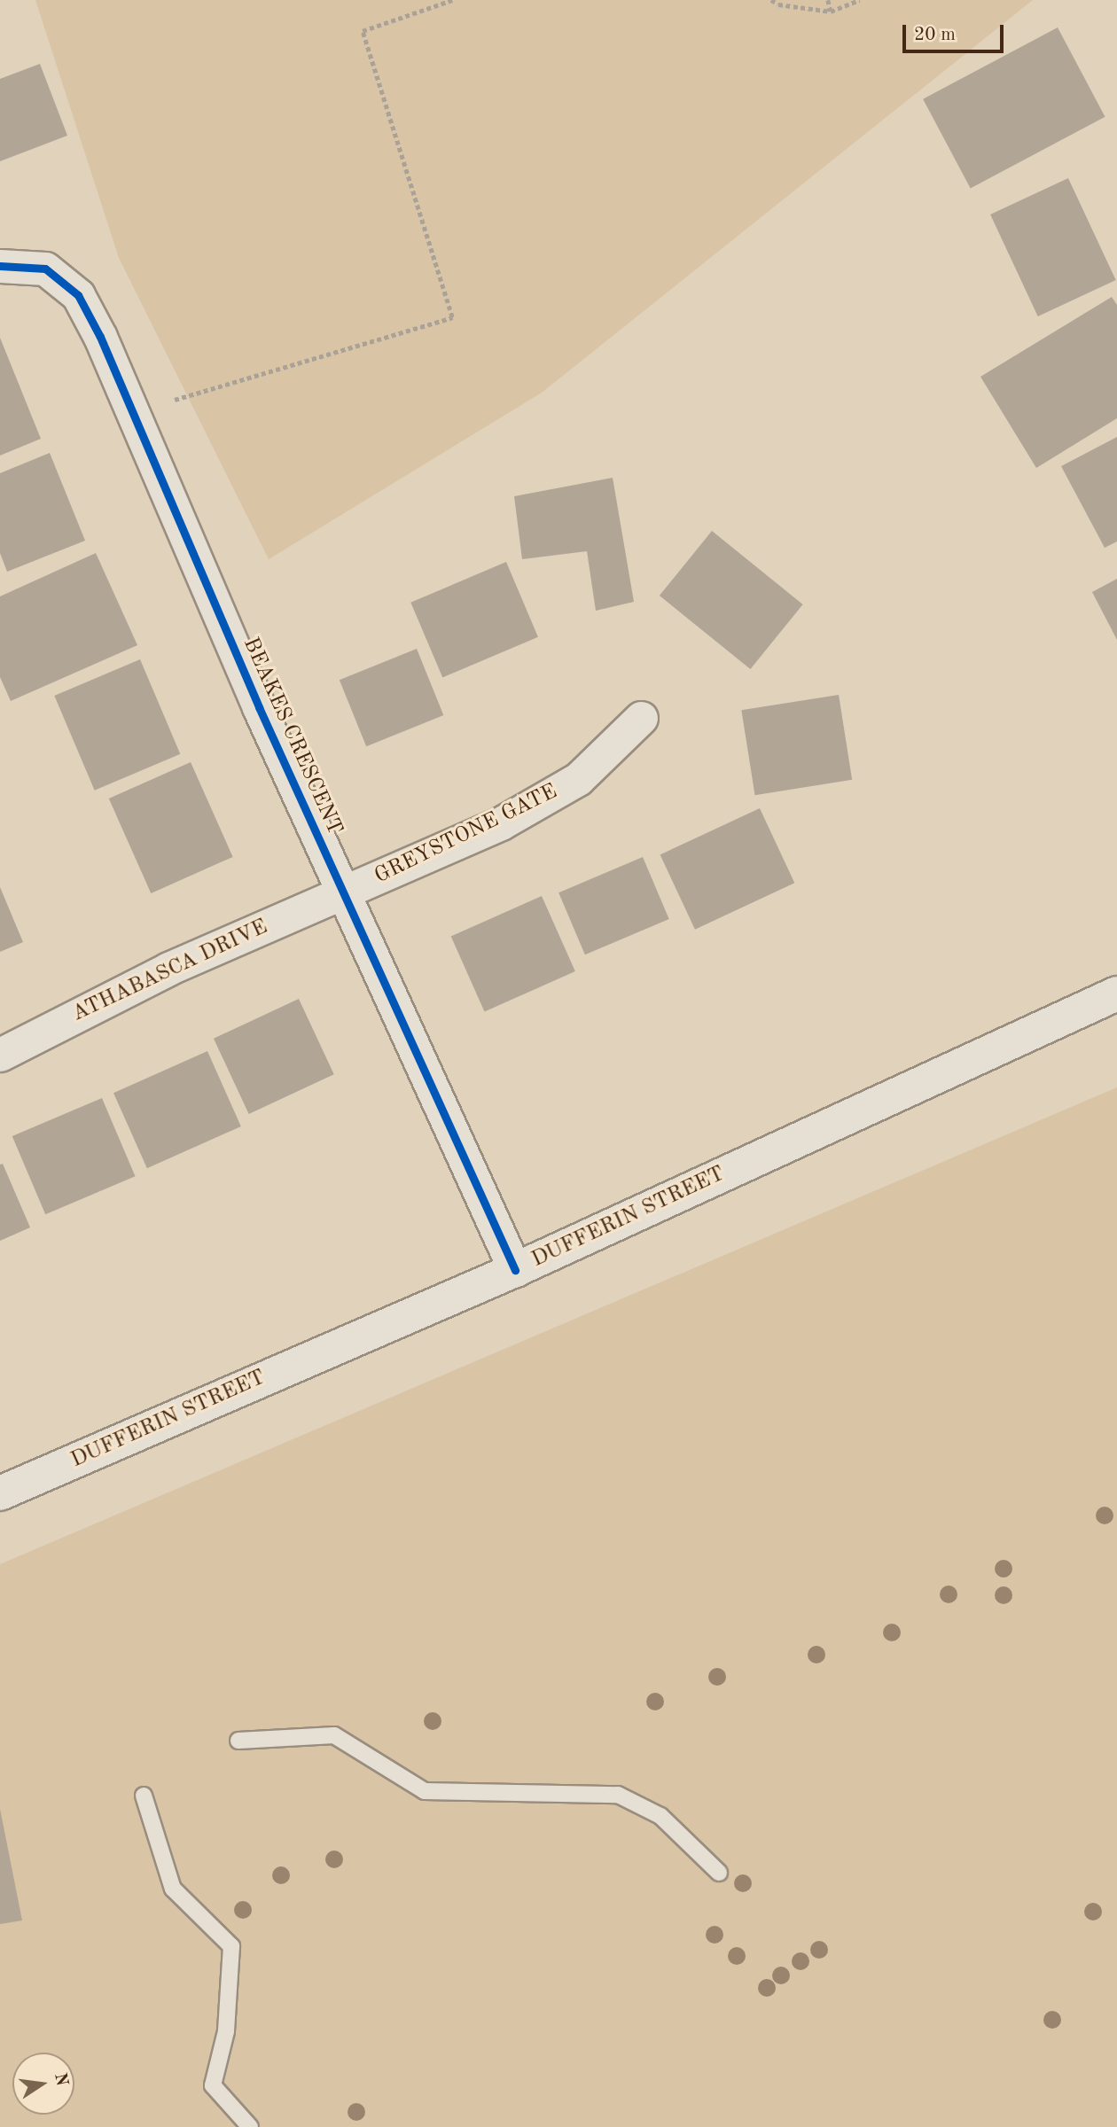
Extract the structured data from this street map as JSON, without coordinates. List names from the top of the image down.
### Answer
{
  "streets": {
    "main road": ["DUFFERIN STREET"],
    "street": ["BEAKES CRESCENT", "GREYSTONE GATE", "ATHABASCA DRIVE"]
  },
  "crossings": [
    ["BEAKES CRESCENT", "GREYSTONE GATE"],
    ["BEAKES CRESCENT", "ATHABASCA DRIVE"],
    ["BEAKES CRESCENT", "DUFFERIN STREET"],
    ["GREYSTONE GATE", "ATHABASCA DRIVE"]
  ],
  "scale_bar": "20 m",
  "north": "right"
}
